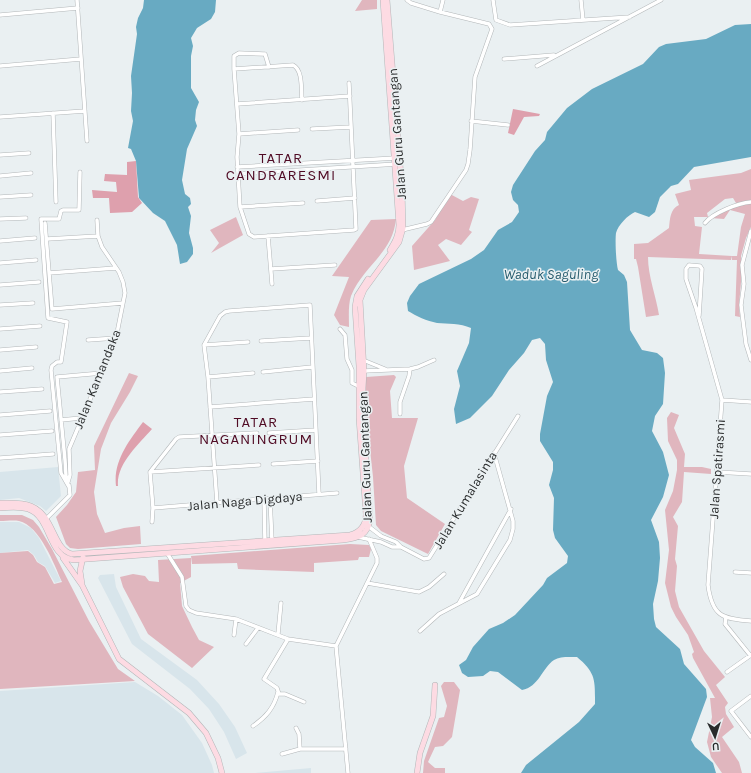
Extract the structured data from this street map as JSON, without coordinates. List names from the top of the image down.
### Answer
{
  "streets": {
    "street": [
      "Jalan Guru Gantangan",
      "Jalan Kamandaka",
      "Jalan Spatirasmi",
      "Jalan Kumalasinta",
      "Jalan Naga Digdaya"
    ]
  },
  "districts": ["TATAR CANDRARESMI", "TATAR NAGANINGRUM"],
  "water": ["Waduk Saguling"],
  "north": "bottom"
}
